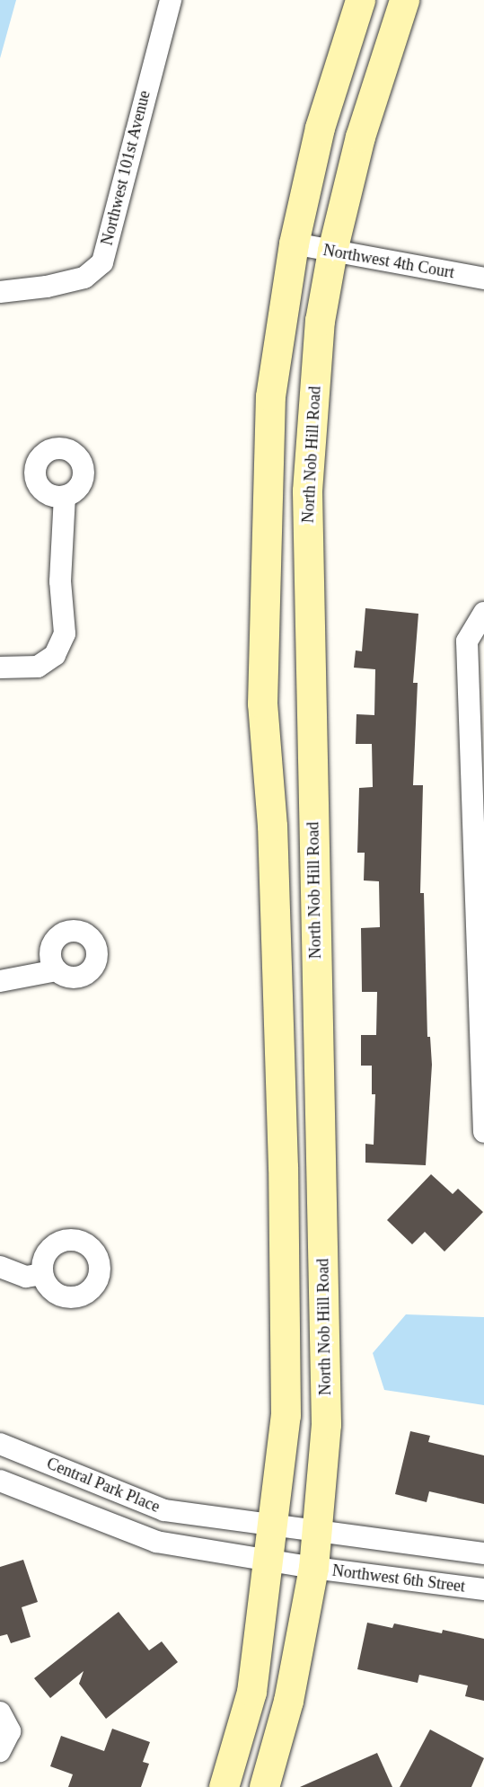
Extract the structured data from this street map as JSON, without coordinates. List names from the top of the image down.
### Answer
{
  "streets": {
    "main road": ["North Nob Hill Road"],
    "street": [
      "Northwest 101st Avenue",
      "Northwest 4th Court",
      "Central Park Place",
      "Northwest 6th Street"
    ]
  },
  "crossings": [
    ["Northwest 4th Court", "North Nob Hill Road"],
    ["North Nob Hill Road", "Central Park Place"],
    ["North Nob Hill Road", "Northwest 6th Street"],
    ["Central Park Place", "Northwest 6th Street"]
  ]
}
